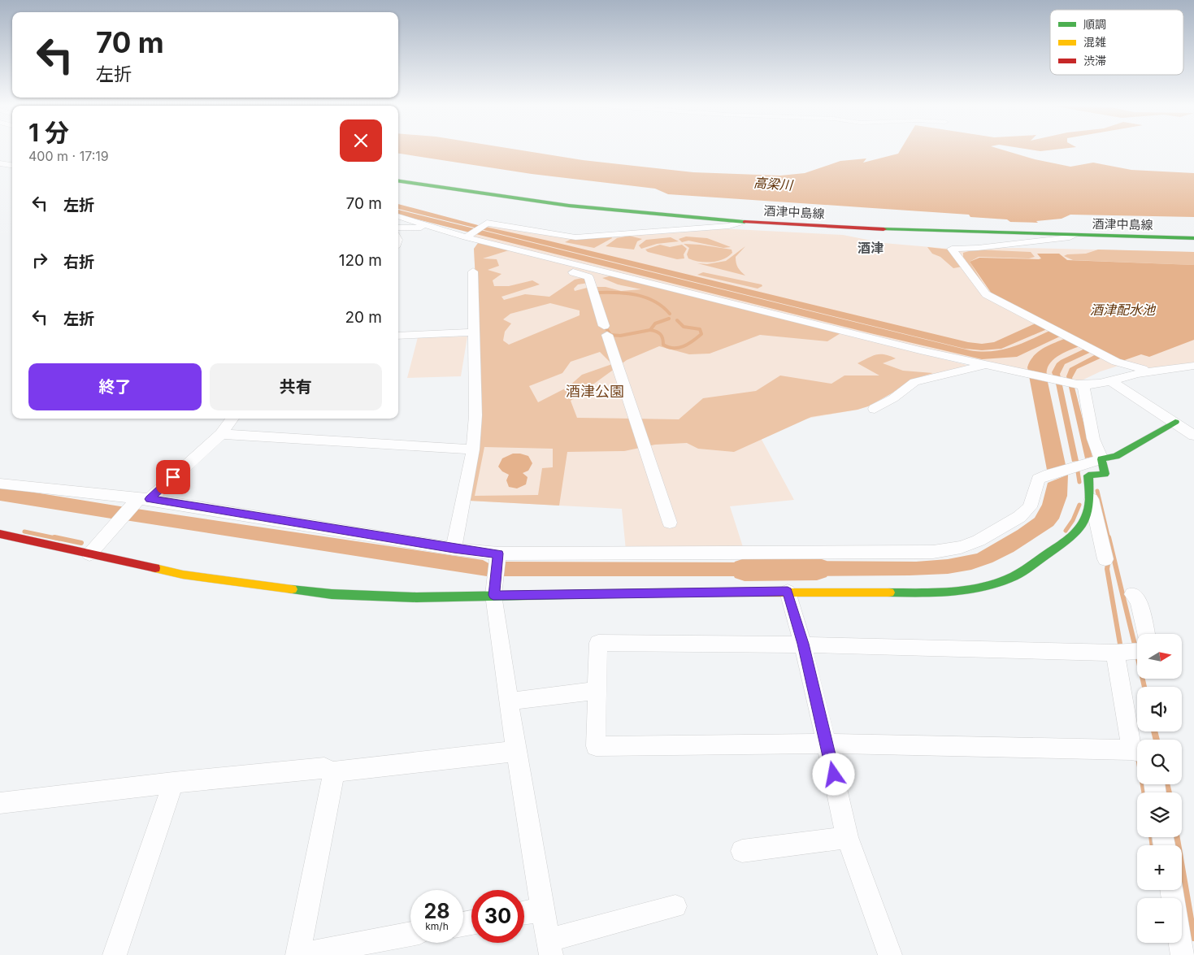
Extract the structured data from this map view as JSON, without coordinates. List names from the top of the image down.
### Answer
{
  "streets": {
    "main road": ["酒津中島線"]
  },
  "districts": ["酒津"],
  "water": ["高梁川", "酒津配水池"],
  "parks": ["酒津公園"],
  "legend": ["順調", "混雑", "渋滞"],
  "north": "right",
  "page": {
    "turn": ["70 m", "左折"],
    "heading": ["1 分", "400 m · 17:19"],
    "list": [
      {
        "name": "左折",
        "value": "70 m"
      },
      {
        "name": "右折",
        "value": "120 m"
      },
      {
        "name": "左折",
        "value": "20 m"
      }
    ],
    "buttons": ["終了", "共有"],
    "map_buttons": ["+", "−"],
    "speed": "28 km/h",
    "limit": "30"
  }
}
